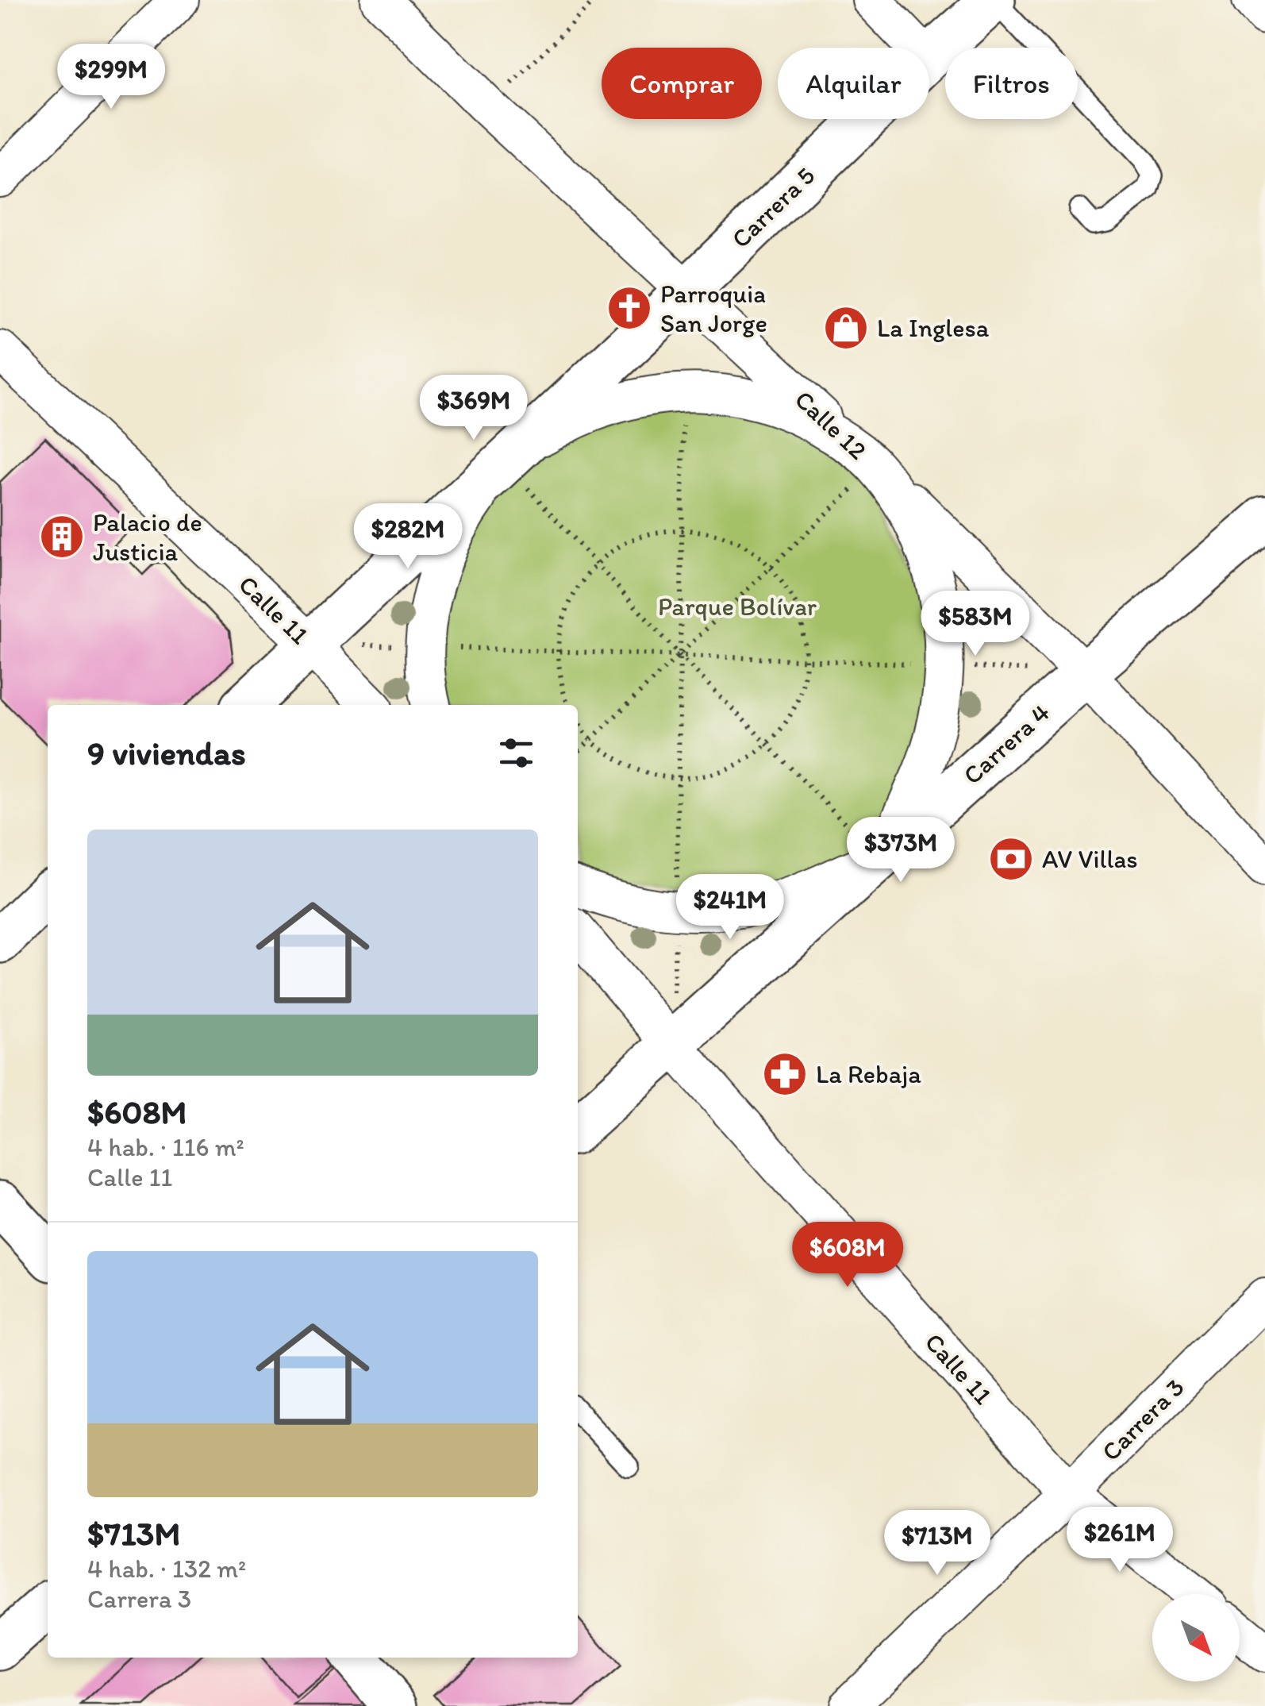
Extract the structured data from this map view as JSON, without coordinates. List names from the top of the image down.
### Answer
{
  "streets": {
    "main road": ["Carrera 5", "Carrera 4"],
    "street": ["Calle 12", "Calle 11", "Carrera 3"]
  },
  "crossings": [
    ["Carrera 5", "Calle 12"],
    ["Carrera 5", "Calle 11"],
    ["Calle 12", "Carrera 4"],
    ["Calle 11", "Carrera 4"],
    ["Calle 11", "Carrera 3"]
  ],
  "parks": ["Parque Bolívar"],
  "places": {
    "church": ["Parroquia San Jorge"],
    "shop": ["La Inglesa"],
    "building": ["Palacio de Justicia"],
    "bank": ["AV Villas"],
    "pharmacy": ["La Rebaja"]
  },
  "north": "bottom right",
  "page": {
    "price": [
      "$299M",
      "$369M",
      "$282M",
      "$583M",
      "$373M",
      "$241M",
      "$608M",
      "$261M",
      "$713M"
    ],
    "chip": ["Comprar", "Alquilar", "Filtros"],
    "heading": "9 viviendas",
    "list": [
      {
        "name": "$608M",
        "note": "4 hab. · 116 m² · Calle 11"
      },
      {
        "name": "$713M",
        "note": "4 hab. · 132 m² · Carrera 3"
      }
    ]
  }
}
